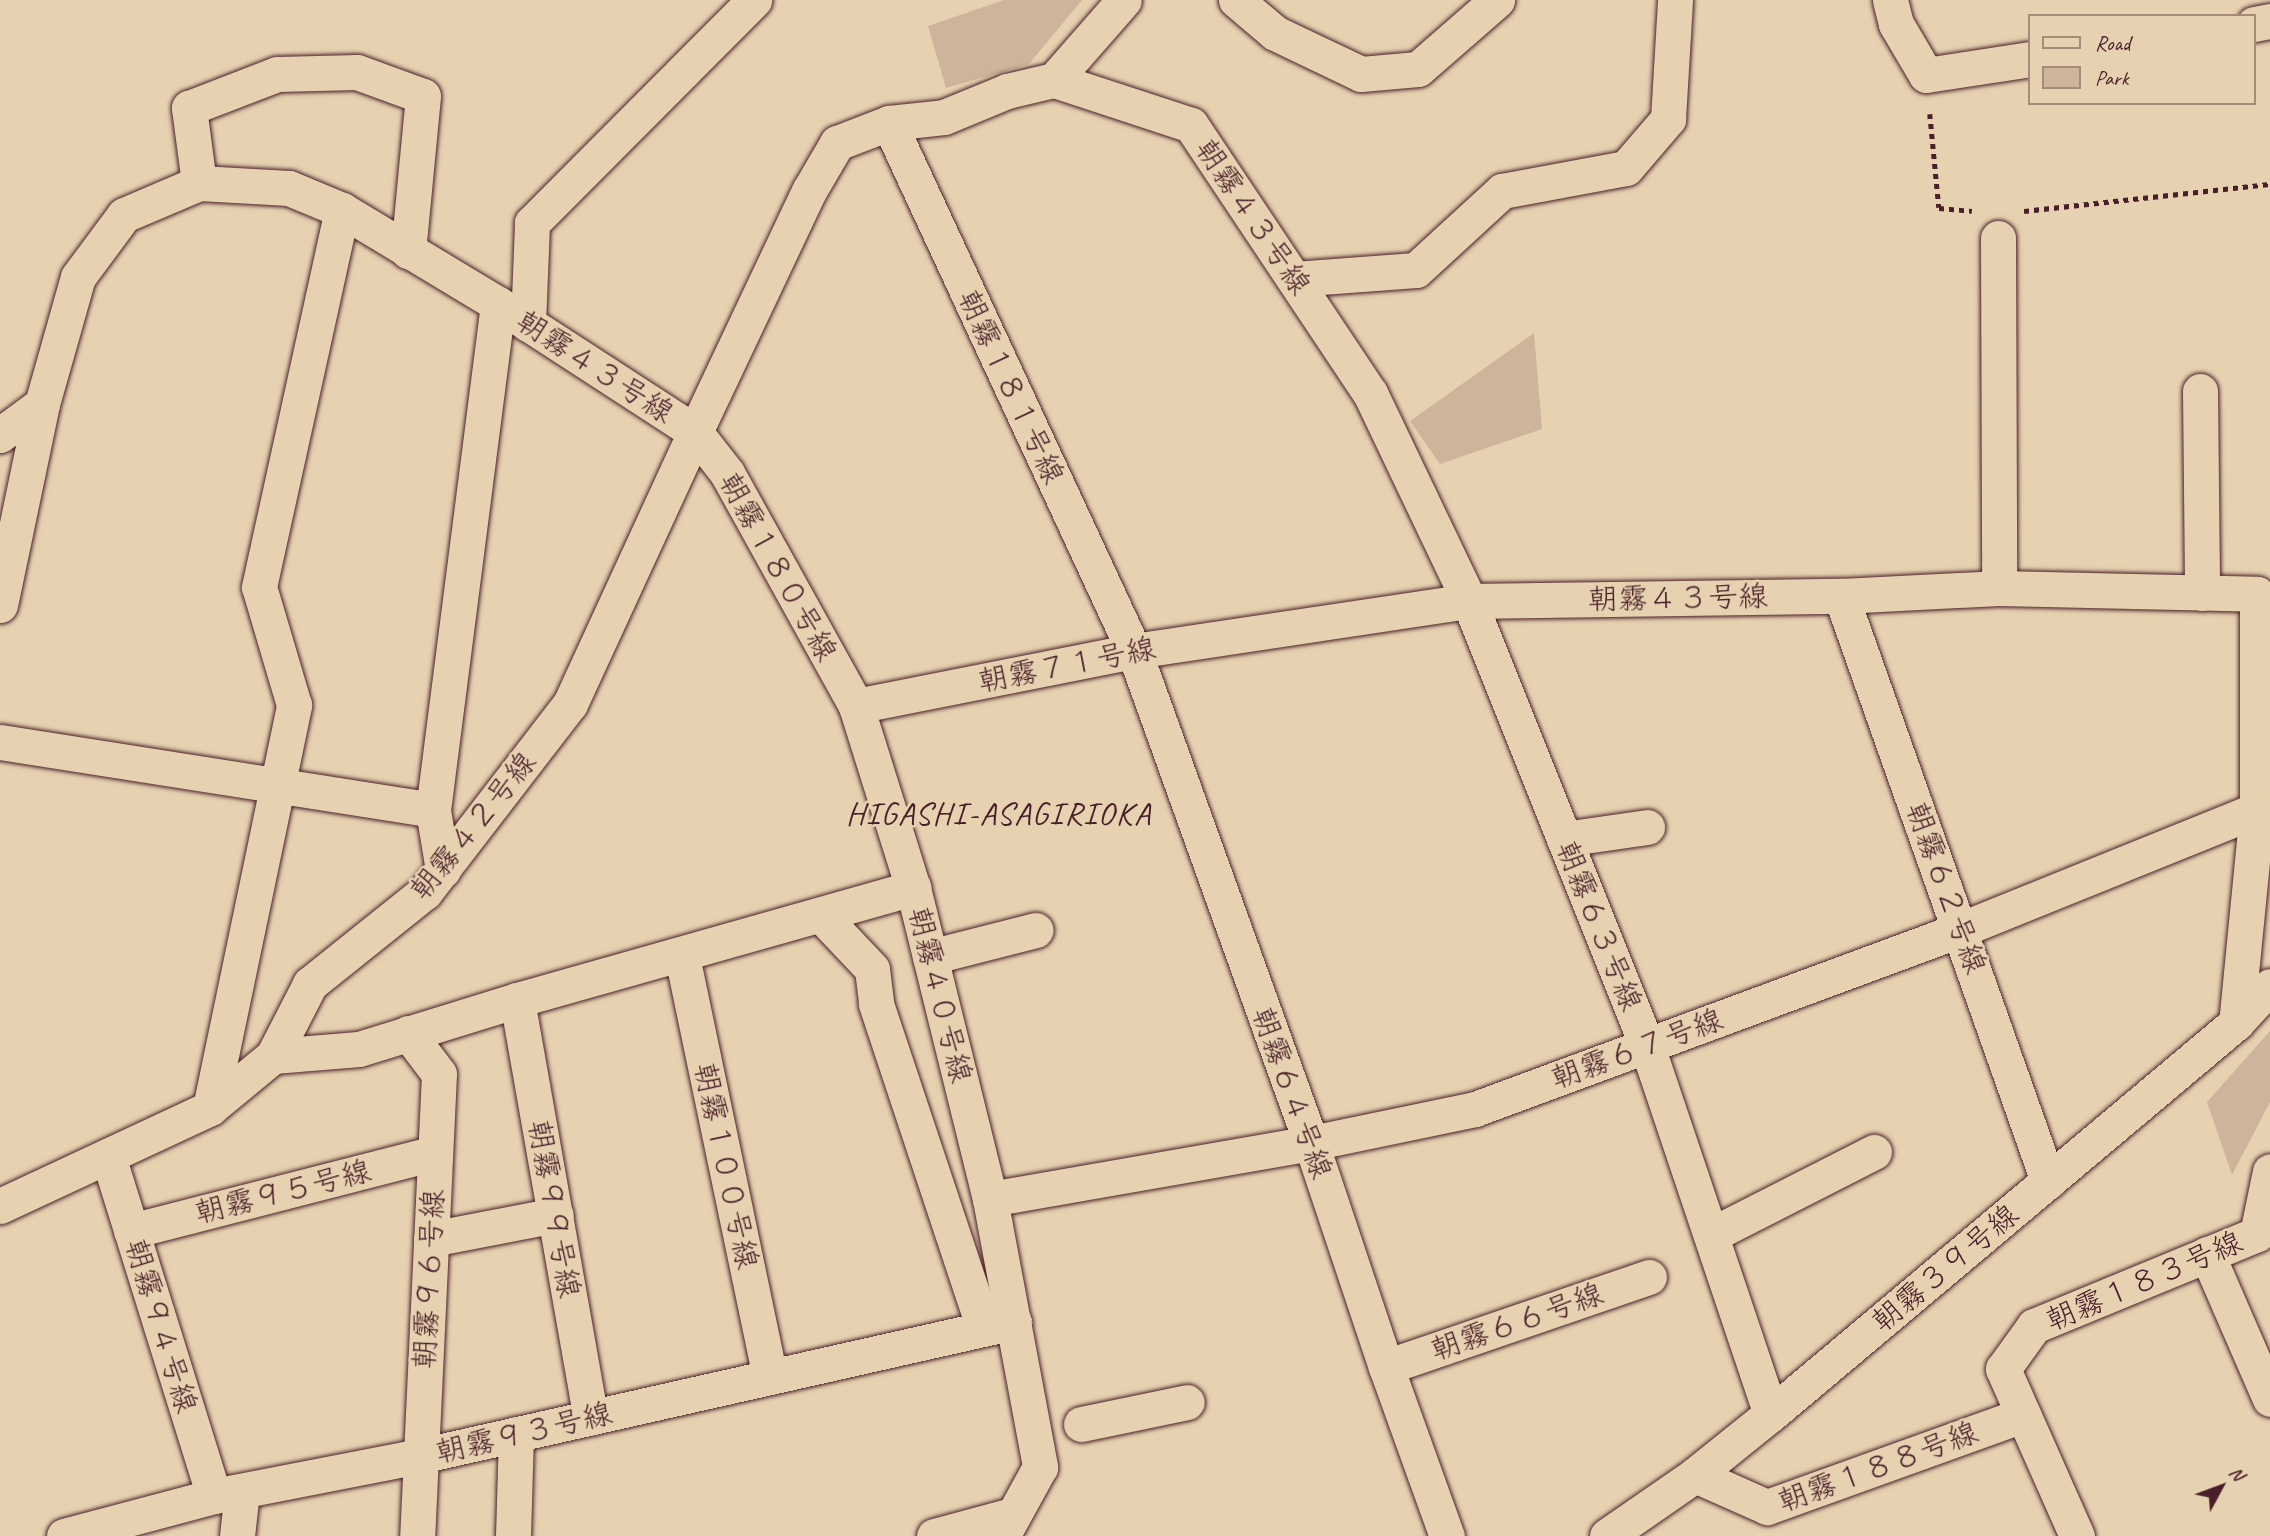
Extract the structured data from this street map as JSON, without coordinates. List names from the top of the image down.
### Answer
{
  "streets": {
    "street": [
      "朝霧４３号線",
      "朝霧１８１号線",
      "朝霧１８０号線",
      "朝霧７１号線",
      "朝霧４２号線",
      "朝霧６２号線",
      "朝霧６３号線",
      "朝霧４０号線",
      "朝霧６７号線",
      "朝霧６４号線",
      "朝霧１００号線",
      "朝霧９５号線",
      "朝霧９９号線",
      "朝霧３９号線",
      "朝霧９６号線",
      "朝霧１８３号線",
      "朝霧６６号線",
      "朝霧９４号線",
      "朝霧９３号線",
      "朝霧１８８号線"
    ]
  },
  "crossings": [
    ["朝霧４３号線", "朝霧１８１号線"],
    ["朝霧４３号線", "朝霧１８０号線"],
    ["朝霧４３号線", "朝霧７１号線"],
    ["朝霧４３号線", "朝霧４２号線"],
    ["朝霧４３号線", "朝霧６２号線"],
    ["朝霧４３号線", "朝霧６３号線"],
    ["朝霧４３号線", "朝霧６７号線"],
    ["朝霧４３号線", "朝霧３９号線"],
    ["朝霧１８１号線", "朝霧７１号線"],
    ["朝霧１８１号線", "朝霧６４号線"],
    ["朝霧１８０号線", "朝霧７１号線"],
    ["朝霧１８０号線", "朝霧４２号線"],
    ["朝霧７１号線", "朝霧６３号線"],
    ["朝霧７１号線", "朝霧６４号線"],
    ["朝霧４２号線", "朝霧４０号線"],
    ["朝霧４２号線", "朝霧９４号線"],
    ["朝霧６２号線", "朝霧６７号線"],
    ["朝霧６２号線", "朝霧３９号線"],
    ["朝霧６３号線", "朝霧６７号線"],
    ["朝霧６３号線", "朝霧３９号線"],
    ["朝霧４０号線", "朝霧６７号線"],
    ["朝霧４０号線", "朝霧１００号線"],
    ["朝霧４０号線", "朝霧９９号線"],
    ["朝霧４０号線", "朝霧９６号線"],
    ["朝霧４０号線", "朝霧９３号線"],
    ["朝霧６７号線", "朝霧６４号線"],
    ["朝霧６４号線", "朝霧６６号線"],
    ["朝霧１００号線", "朝霧９３号線"],
    ["朝霧９５号線", "朝霧９６号線"],
    ["朝霧９５号線", "朝霧９４号線"],
    ["朝霧９９号線", "朝霧９３号線"],
    ["朝霧３９号線", "朝霧１８８号線"],
    ["朝霧９６号線", "朝霧９３号線"],
    ["朝霧１８３号線", "朝霧１８８号線"],
    ["朝霧９４号線", "朝霧９３号線"]
  ],
  "districts": ["HIGASHI-ASAGIRIOKA"],
  "legend": ["Road", "Park"],
  "north": "top right"
}
